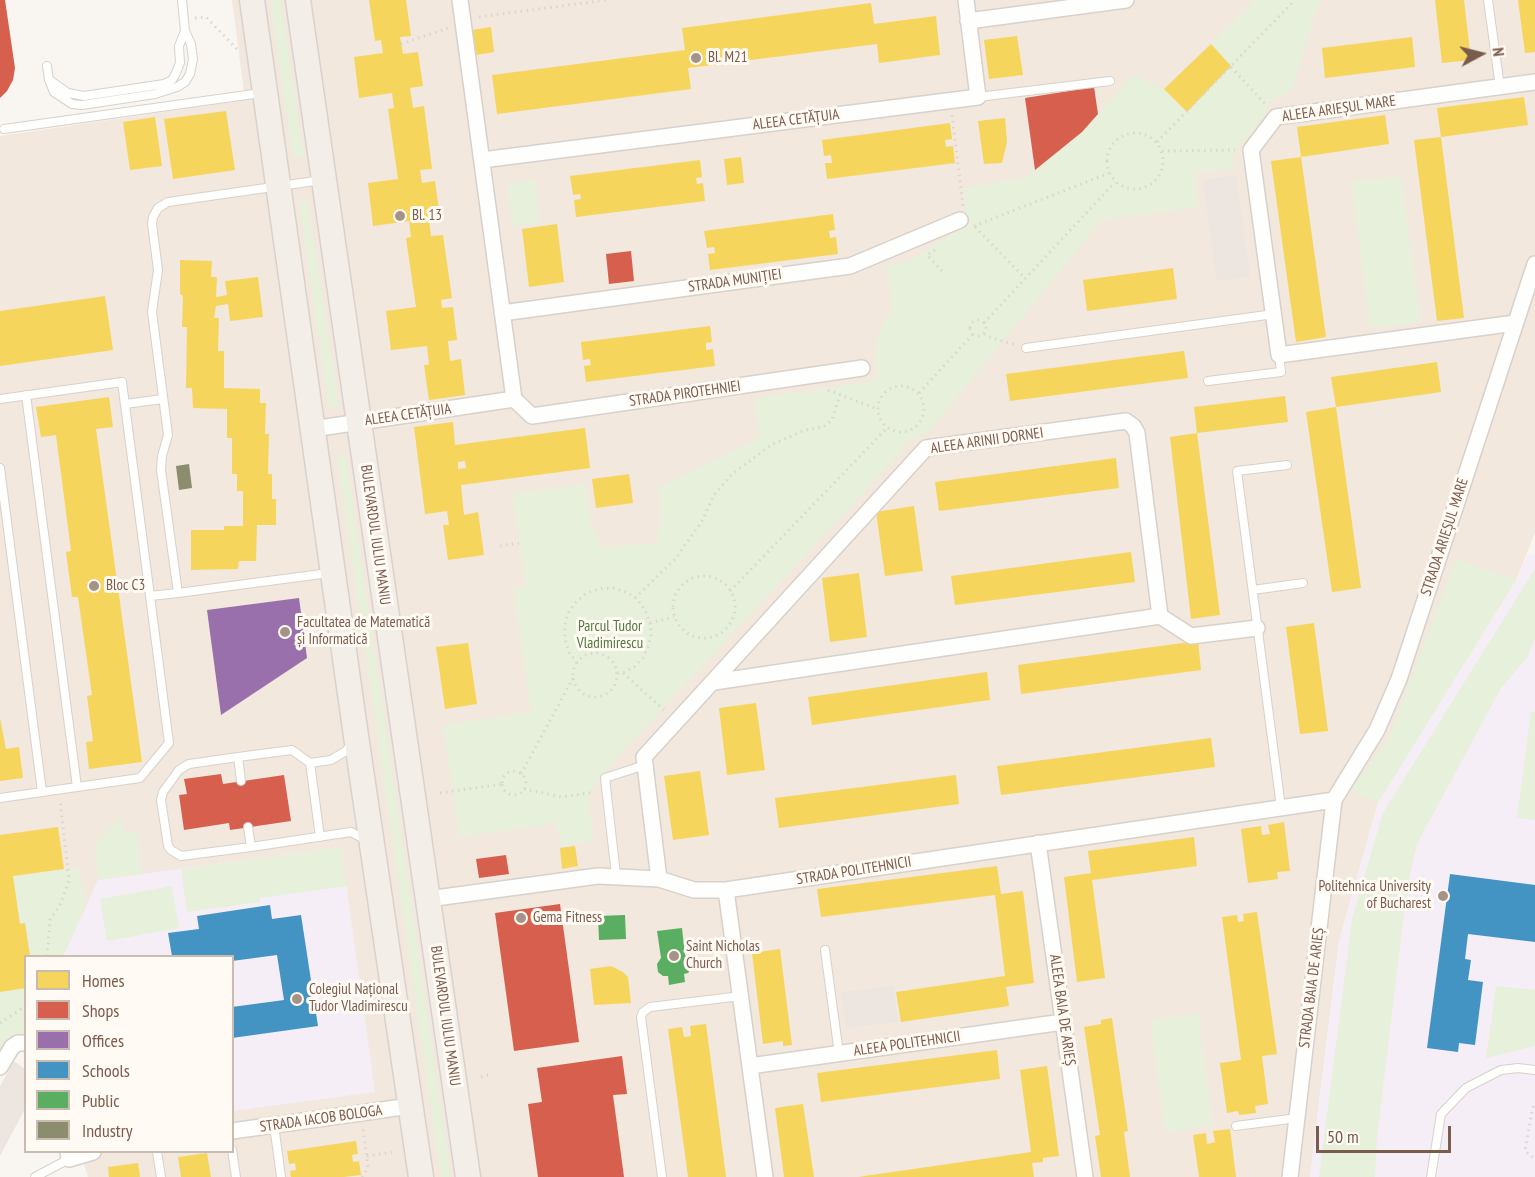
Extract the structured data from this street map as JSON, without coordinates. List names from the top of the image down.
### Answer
{
  "streets": {
    "main road": ["BULEVARDUL IULIU MANIU"],
    "street": [
      "ALEEA ARIEȘUL MARE",
      "ALEEA CETĂȚUIA",
      "STRADA MUNIȚIEI",
      "STRADA PIROTEHNIEI",
      "ALEEA ARINII DORNEI",
      "STRADA ARIEȘUL MARE",
      "STRADA POLITEHNICII",
      "STRADA BAIA DE ARIEȘ",
      "ALEEA BAIA DE ARIEȘ",
      "ALEEA POLITEHNICII",
      "STRADA IACOB BOLOGA"
    ]
  },
  "crossings": [
    ["ALEEA CETĂȚUIA", "STRADA PIROTEHNIEI"],
    ["ALEEA CETĂȚUIA", "BULEVARDUL IULIU MANIU"],
    ["BULEVARDUL IULIU MANIU", "STRADA POLITEHNICII"],
    ["STRADA ARIEȘUL MARE", "STRADA POLITEHNICII"],
    ["STRADA ARIEȘUL MARE", "STRADA BAIA DE ARIEȘ"],
    ["STRADA POLITEHNICII", "STRADA BAIA DE ARIEȘ"],
    ["STRADA POLITEHNICII", "ALEEA BAIA DE ARIEȘ"],
    ["ALEEA BAIA DE ARIEȘ", "ALEEA POLITEHNICII"]
  ],
  "parks": ["Parcul Tudor Vladimirescu"],
  "places": [
    "Bl. M21",
    "Bl. 13",
    "Bloc C3",
    "Facultatea de Matematică și Informatică",
    "Politehnica University of Bucharest",
    "Gema Fitness",
    "Saint Nicholas Church",
    "Colegiul Național Tudor Vladimirescu"
  ],
  "legend": [
    "Homes",
    "Shops",
    "Offices",
    "Schools",
    "Public",
    "Industry"
  ],
  "scale_bar": "50 m",
  "north": "right"
}
